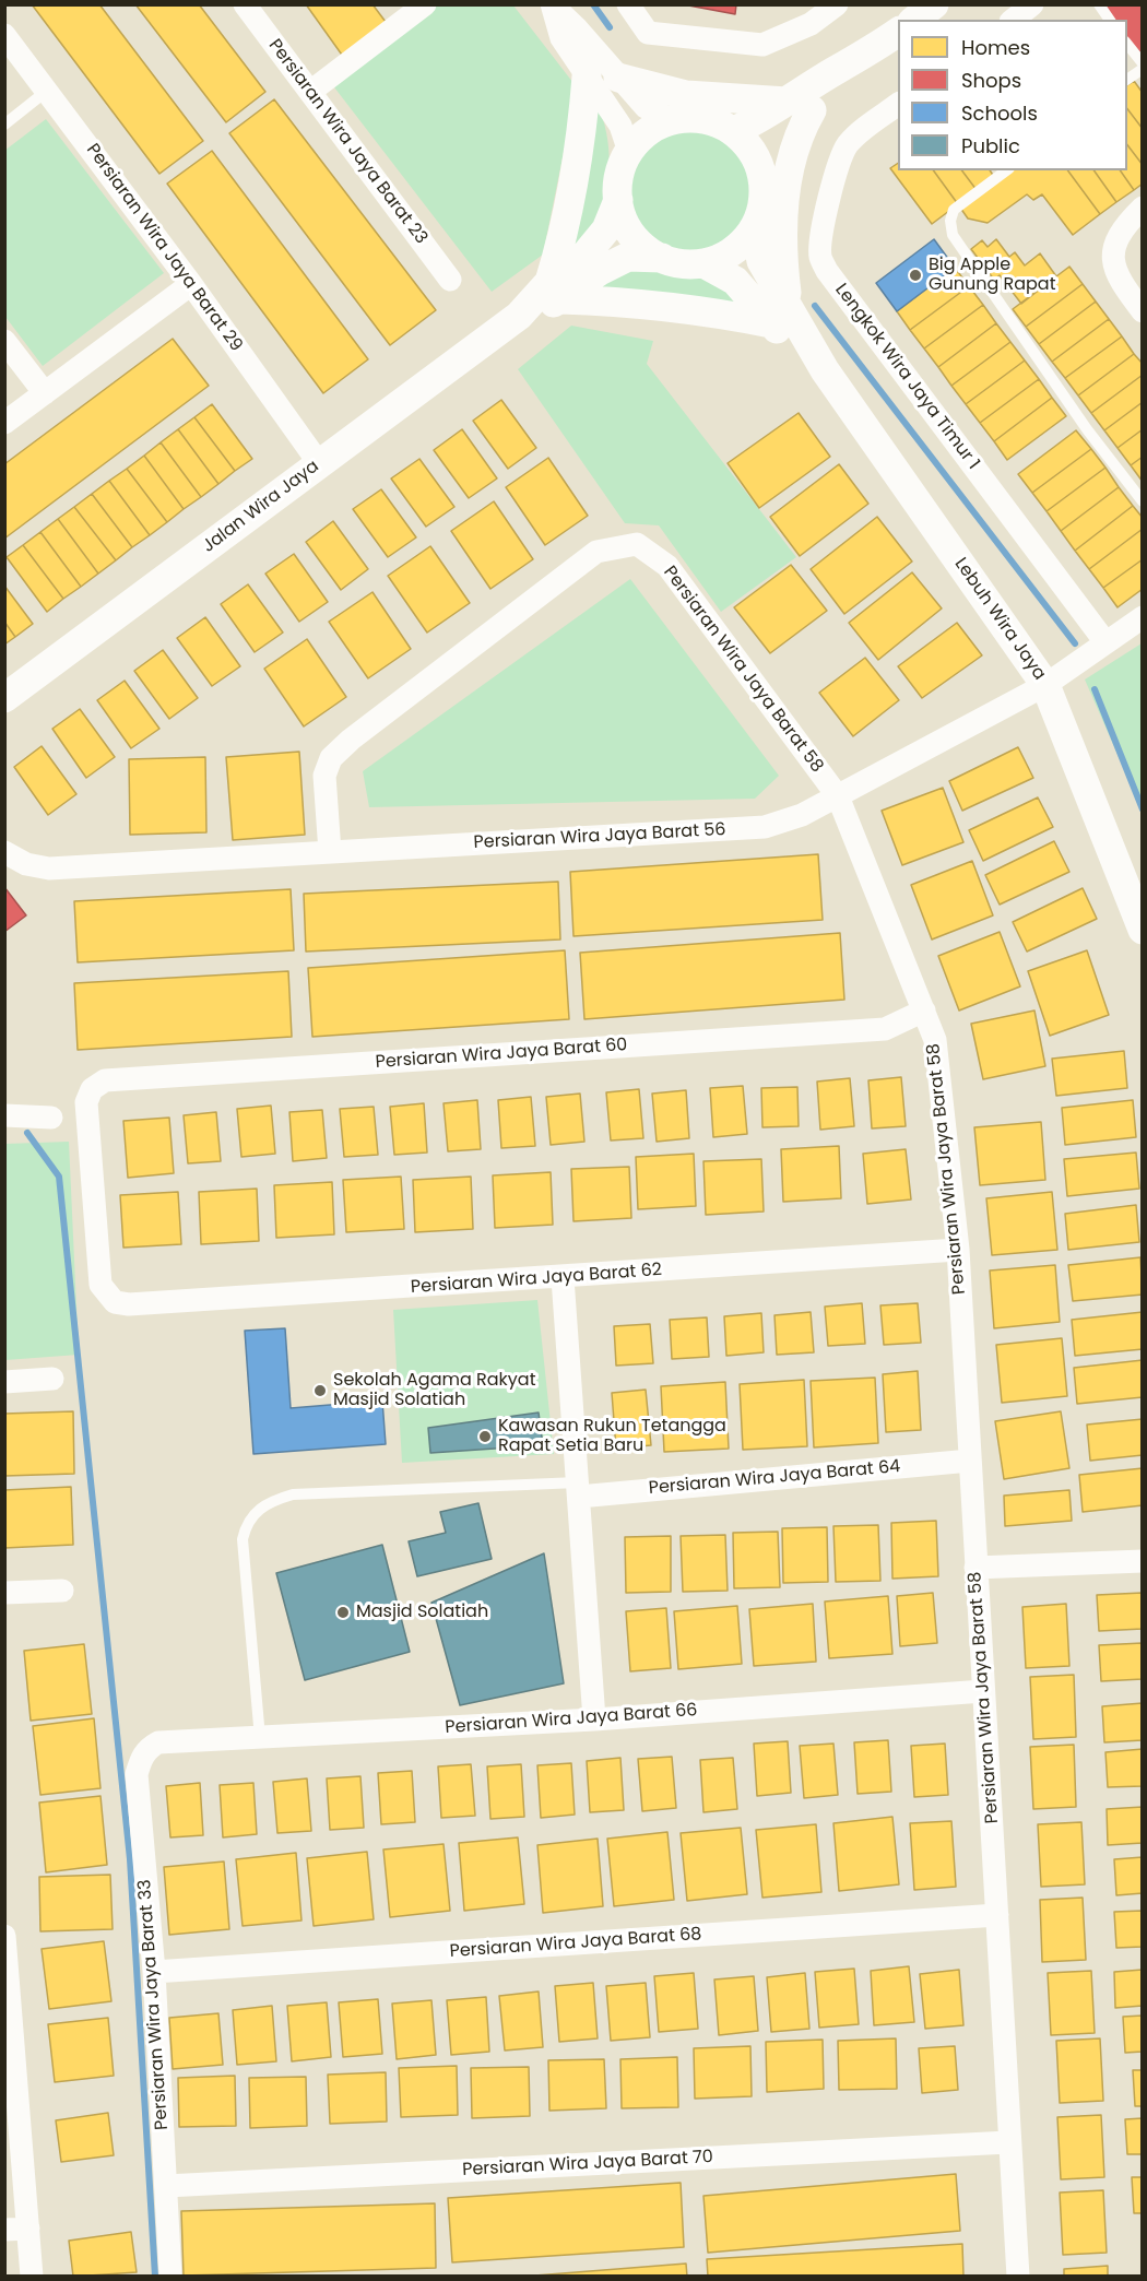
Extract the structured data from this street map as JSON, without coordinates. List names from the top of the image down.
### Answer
{
  "streets": {
    "street": [
      "Persiaran Wira Jaya Barat 23",
      "Persiaran Wira Jaya Barat 29",
      "Lengkok Wira Jaya Timur 1",
      "Jalan Wira Jaya",
      "Lebuh Wira Jaya",
      "Persiaran Wira Jaya Barat 58",
      "Persiaran Wira Jaya Barat 56",
      "Persiaran Wira Jaya Barat 60",
      "Persiaran Wira Jaya Barat 62",
      "Persiaran Wira Jaya Barat 64",
      "Persiaran Wira Jaya Barat 66",
      "Persiaran Wira Jaya Barat 68",
      "Persiaran Wira Jaya Barat 33",
      "Persiaran Wira Jaya Barat 70"
    ]
  },
  "crossings": [
    ["Persiaran Wira Jaya Barat 29", "Jalan Wira Jaya"],
    ["Lengkok Wira Jaya Timur 1", "Persiaran Wira Jaya Barat 56"],
    ["Jalan Wira Jaya", "Lebuh Wira Jaya"],
    ["Lebuh Wira Jaya", "Persiaran Wira Jaya Barat 56"],
    ["Persiaran Wira Jaya Barat 58", "Persiaran Wira Jaya Barat 56"],
    ["Persiaran Wira Jaya Barat 58", "Persiaran Wira Jaya Barat 60"],
    ["Persiaran Wira Jaya Barat 58", "Persiaran Wira Jaya Barat 62"],
    ["Persiaran Wira Jaya Barat 58", "Persiaran Wira Jaya Barat 64"],
    ["Persiaran Wira Jaya Barat 58", "Persiaran Wira Jaya Barat 66"],
    ["Persiaran Wira Jaya Barat 58", "Persiaran Wira Jaya Barat 68"],
    ["Persiaran Wira Jaya Barat 58", "Persiaran Wira Jaya Barat 70"],
    ["Persiaran Wira Jaya Barat 60", "Persiaran Wira Jaya Barat 62"],
    ["Persiaran Wira Jaya Barat 66", "Persiaran Wira Jaya Barat 33"],
    ["Persiaran Wira Jaya Barat 68", "Persiaran Wira Jaya Barat 33"],
    ["Persiaran Wira Jaya Barat 33", "Persiaran Wira Jaya Barat 70"]
  ],
  "places": [
    "Big Apple Gunung Rapat",
    "Sekolah Agama Rakyat Masjid Solatiah",
    "Kawasan Rukun Tetangga Rapat Setia Baru",
    "Masjid Solatiah"
  ],
  "legend": [
    "Homes",
    "Shops",
    "Schools",
    "Public"
  ]
}
